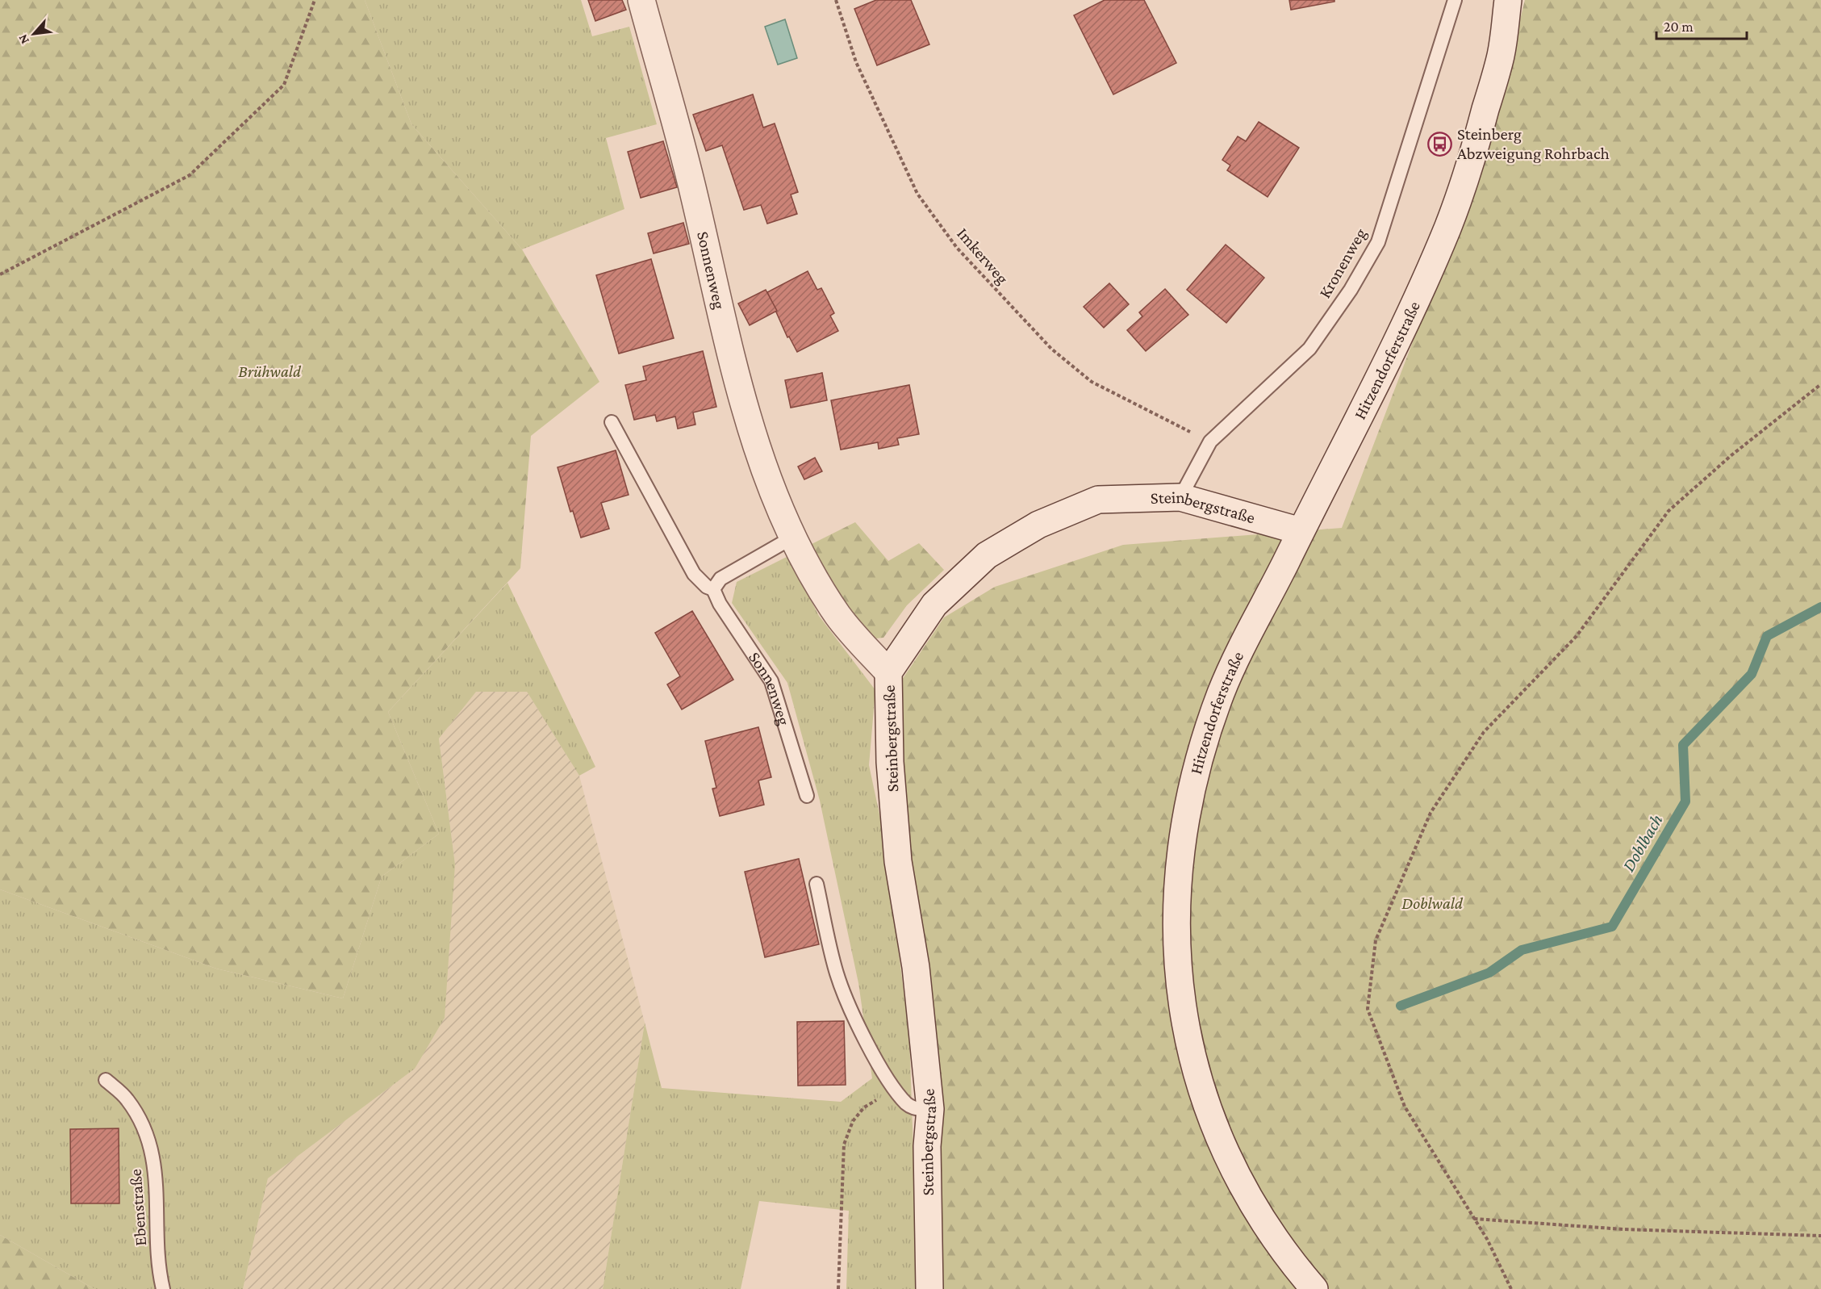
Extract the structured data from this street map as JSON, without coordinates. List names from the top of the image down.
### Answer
{
  "streets": {
    "main road": ["Sonnenweg", "Hitzendorferstraße", "Steinbergstraße"],
    "lane": ["Kronenweg", "Ebenstraße"],
    "path": ["Imkerweg"]
  },
  "crossings": [
    ["Imkerweg", "Kronenweg"],
    ["Kronenweg", "Steinbergstraße"],
    ["Sonnenweg", "Steinbergstraße"],
    ["Hitzendorferstraße", "Steinbergstraße"]
  ],
  "water": ["Doblbach"],
  "parks": ["Brühwald", "Doblwald"],
  "places": {
    "bus stop": ["Steinberg Abzweigung Rohrbach"]
  },
  "scale_bar": "20 m",
  "north": "bottom left"
}
